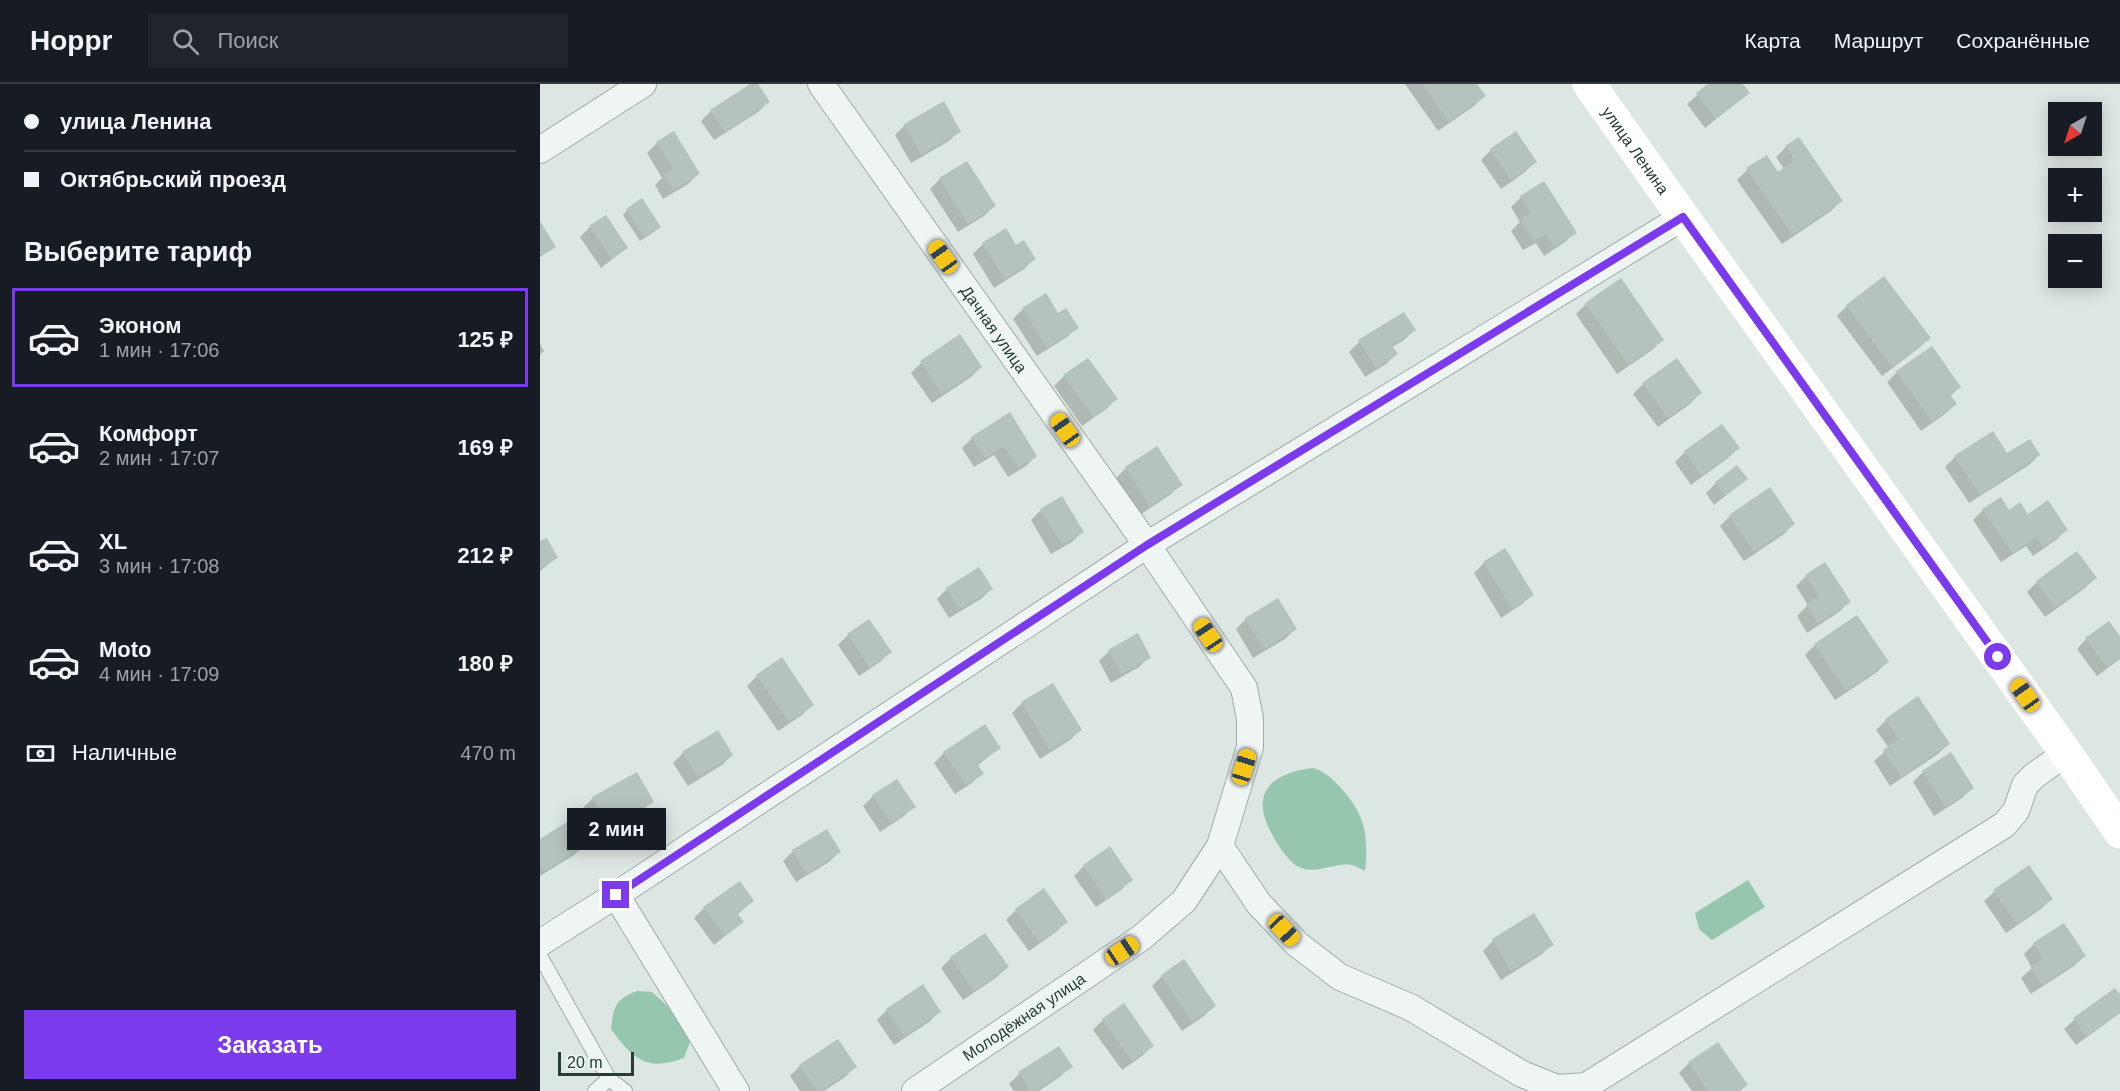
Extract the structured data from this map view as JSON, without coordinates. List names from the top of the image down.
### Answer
{
  "streets": {
    "main road": ["улица Ленина"],
    "street": ["Дачная улица", "Молодёжная улица"]
  },
  "crossings": [
    ["Дачная улица", "Молодёжная улица"]
  ],
  "scale_bar": "20 m",
  "north": "bottom left",
  "page": {
    "header": "Hoppr",
    "search": "Поиск",
    "nav": ["Карта", "Маршрут", "Сохранённые"],
    "banner": ["улица Ленина", "Октябрьский проезд"],
    "map_buttons": ["+", "−"],
    "heading": "Выберите тариф",
    "list": [
      {
        "name": "Эконом",
        "note": "1 мин · 17:06",
        "value": "125 ₽"
      },
      {
        "name": "Комфорт",
        "note": "2 мин · 17:07",
        "value": "169 ₽"
      },
      {
        "name": "XL",
        "note": "3 мин · 17:08",
        "value": "212 ₽"
      },
      {
        "name": "Moto",
        "note": "4 мин · 17:09",
        "value": "180 ₽"
      }
    ],
    "pay": ["Наличные", "470 m"],
    "bubble": "2 мин",
    "buttons": "Заказать",
    "scale": "20 m"
  }
}
